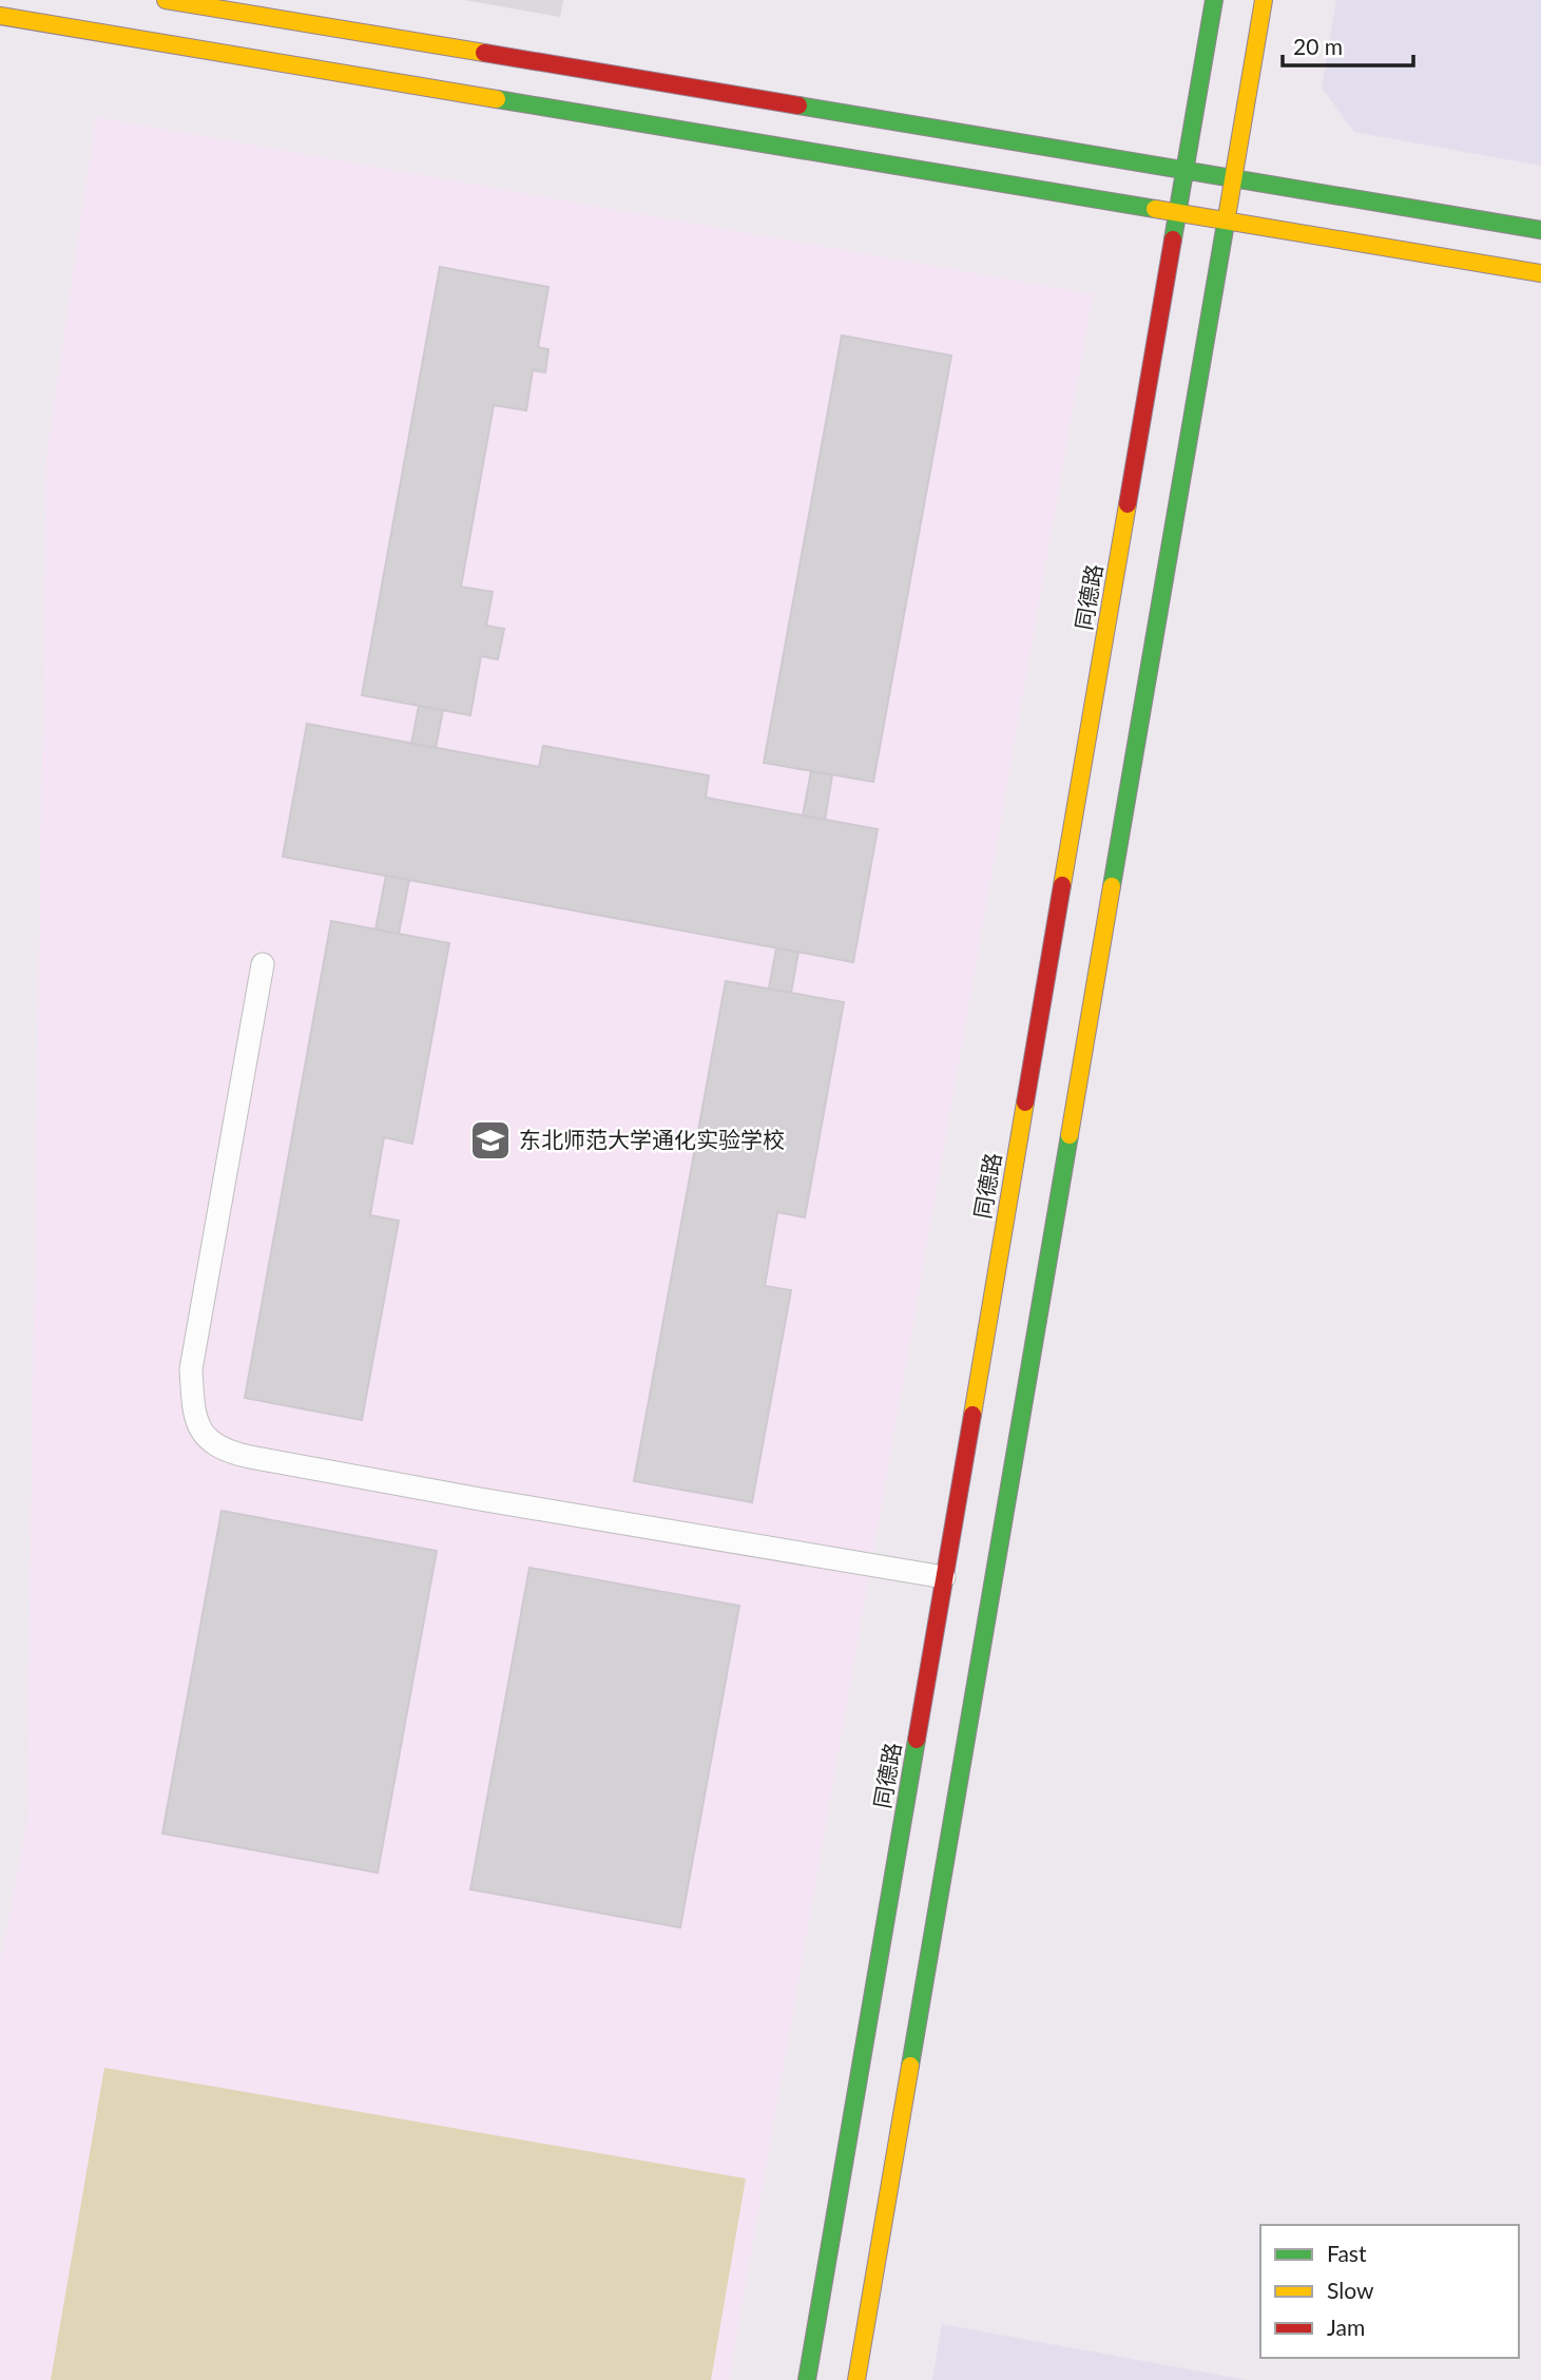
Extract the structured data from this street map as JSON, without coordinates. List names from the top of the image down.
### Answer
{
  "streets": {
    "main road": ["同德路"]
  },
  "places": {
    "school or university": ["东北师范大学通化实验学校"]
  },
  "legend": ["Fast", "Slow", "Jam"],
  "scale_bar": "20 m"
}
